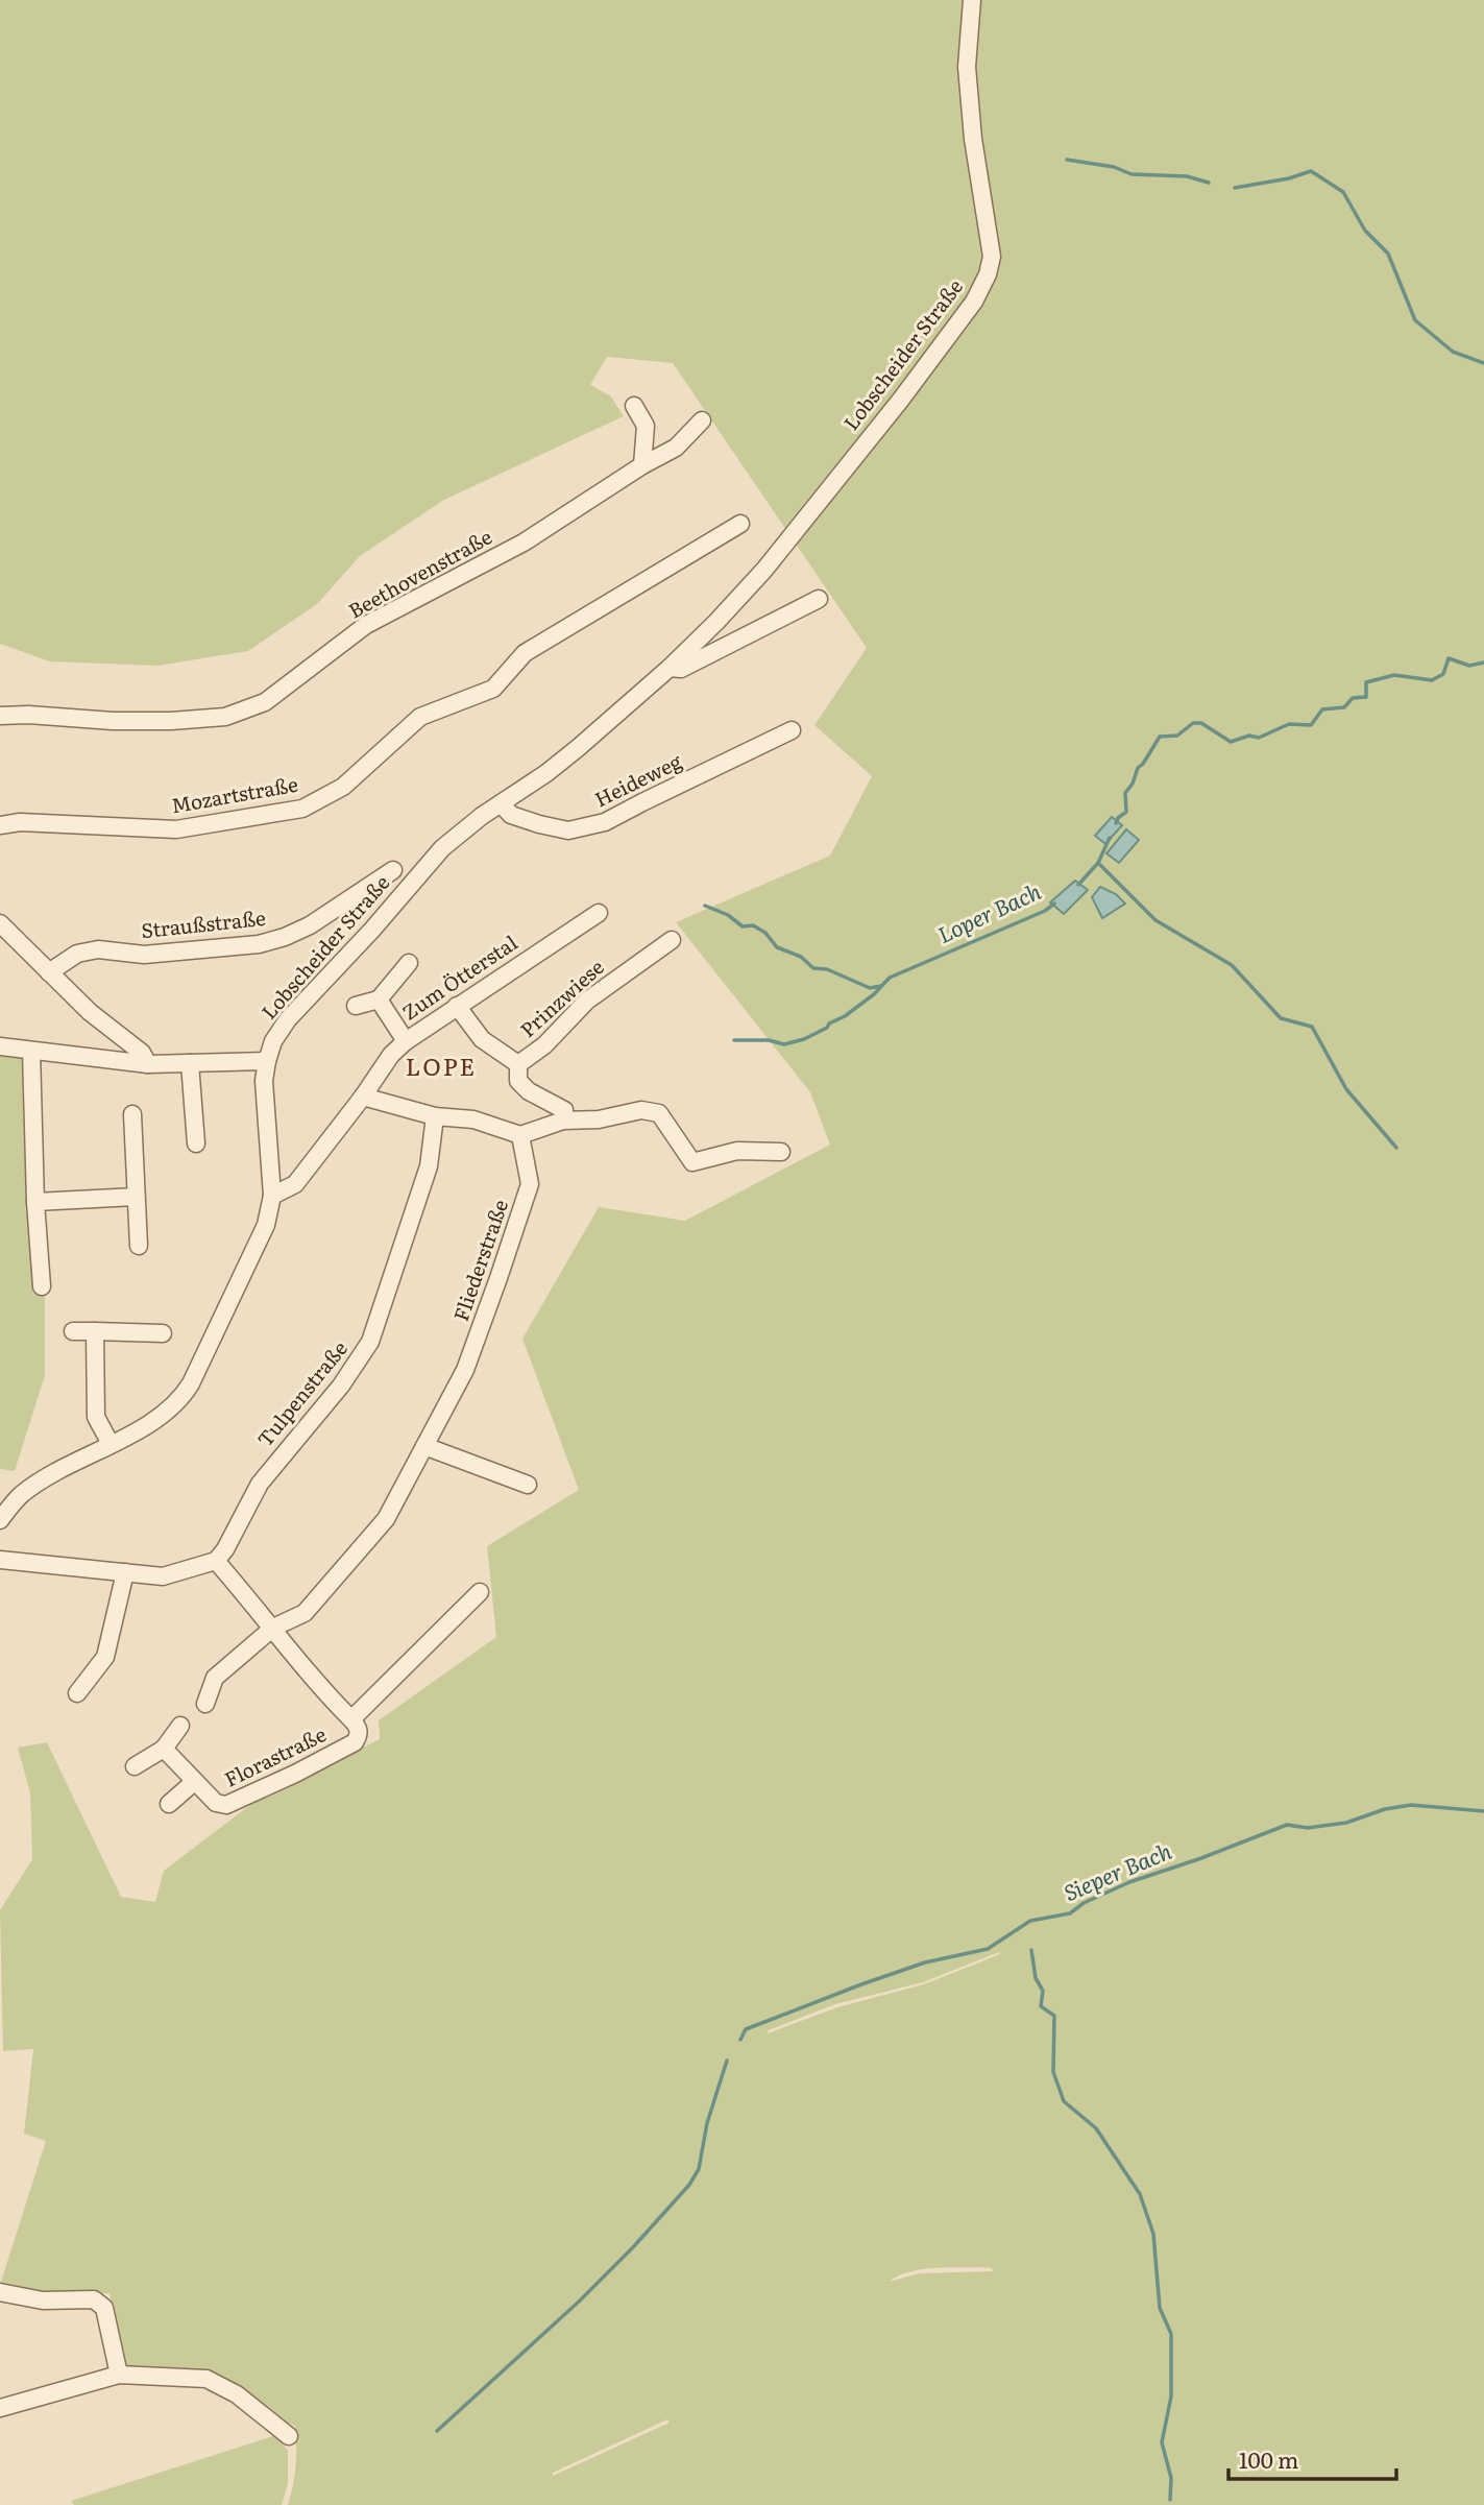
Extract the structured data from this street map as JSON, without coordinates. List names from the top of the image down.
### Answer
{
  "streets": {
    "street": [
      "Lobscheider Straße",
      "Beethovenstraße",
      "Heideweg",
      "Mozartstraße",
      "Straußstraße",
      "Zum Ötterstal",
      "Prinzwiese",
      "Fliederstraße",
      "Tulpenstraße",
      "Florastraße"
    ]
  },
  "crossings": [
    ["Lobscheider Straße", "Heideweg"],
    ["Fliederstraße", "Florastraße"],
    ["Tulpenstraße", "Florastraße"]
  ],
  "districts": ["LOPE"],
  "water": ["Loper Bach", "Sieper Bach"],
  "scale_bar": "100 m"
}
